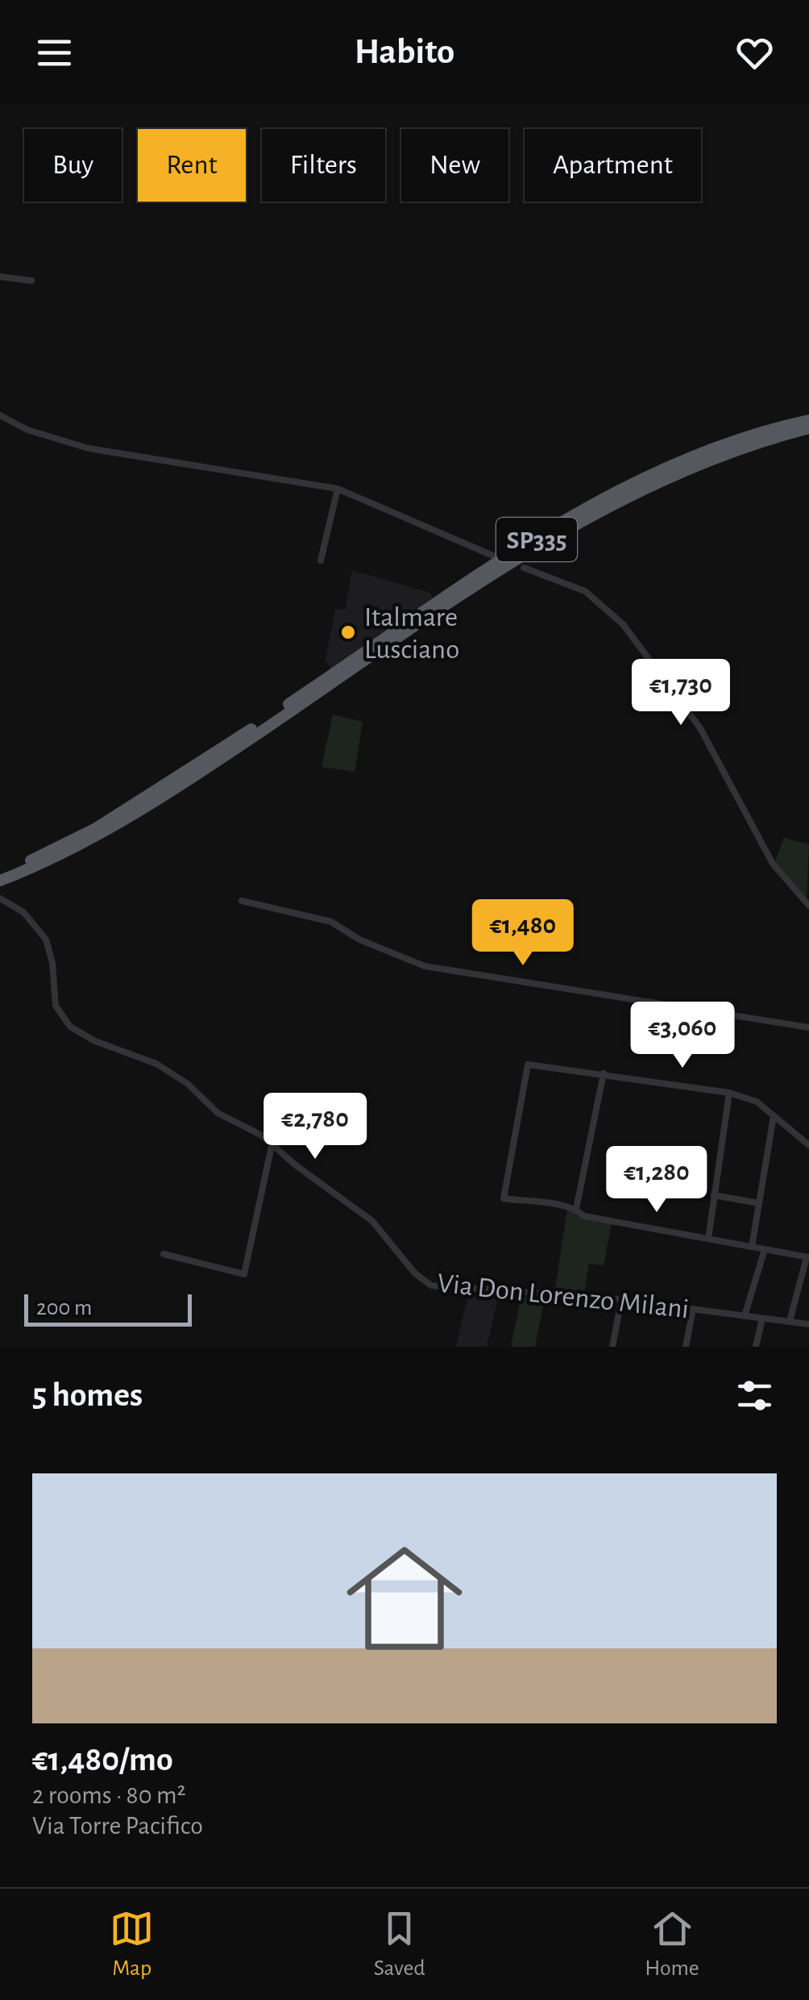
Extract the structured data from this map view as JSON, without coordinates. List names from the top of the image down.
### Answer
{
  "streets": {
    "highway": ["SP335"],
    "street": ["Via Don Lorenzo Milani"]
  },
  "places": ["Italmare Lusciano"],
  "scale_bar": "200 m",
  "page": {
    "header": "Habito",
    "chip": [
      "Buy",
      "Rent",
      "Filters",
      "New",
      "Apartment"
    ],
    "price": [
      "€1,730",
      "€1,480",
      "€3,060",
      "€2,780",
      "€1,280"
    ],
    "scale": "200 m",
    "heading": "5 homes",
    "list": [
      {
        "name": "€1,480/mo",
        "note": "2 rooms · 80 m² · Via Torre Pacifico"
      }
    ],
    "tabs": ["Map", "Saved", "Home"]
  }
}
